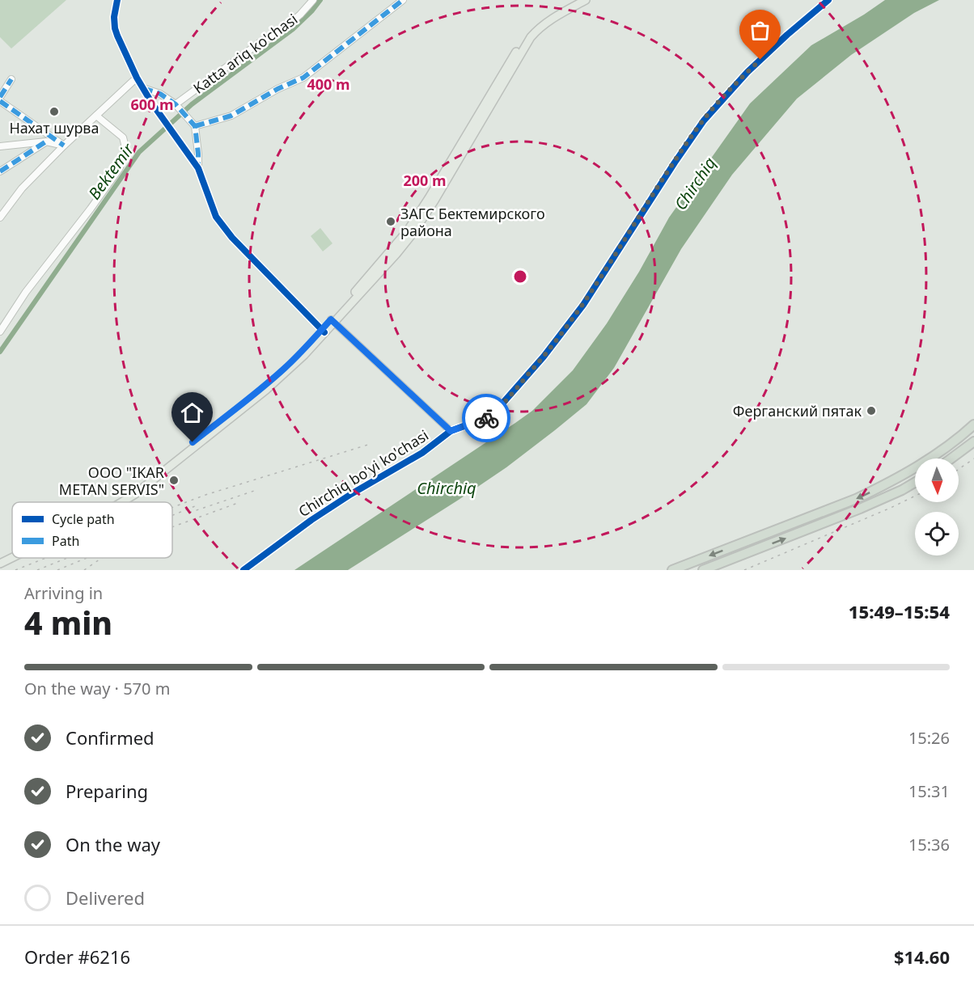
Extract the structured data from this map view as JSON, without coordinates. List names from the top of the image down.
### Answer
{
  "streets": {
    "street": ["Katta ariq ko'chasi", "Chirchiq bo'yi ko'chasi"]
  },
  "water": ["Bektemir", "Chirchiq"],
  "places": [
    "Нахат шурва",
    "ЗАГС Бектемирского района",
    "Ферганский пятак",
    "OOO \"IKAR METAN SERVIS\""
  ],
  "legend": ["Cycle path", "Path"],
  "north": "bottom",
  "page": {
    "heading": ["4 min", "Arriving in", "15:49–15:54"],
    "panel": ["Order #6216", "$14.60"],
    "bar": "On the way · 570 m",
    "list": [
      ["Confirmed", "15:26"],
      ["Preparing", "15:31"],
      ["On the way", "15:36"],
      "Delivered"
    ]
  },
  "rings": ["400 m", "600 m", "200 m"]
}
